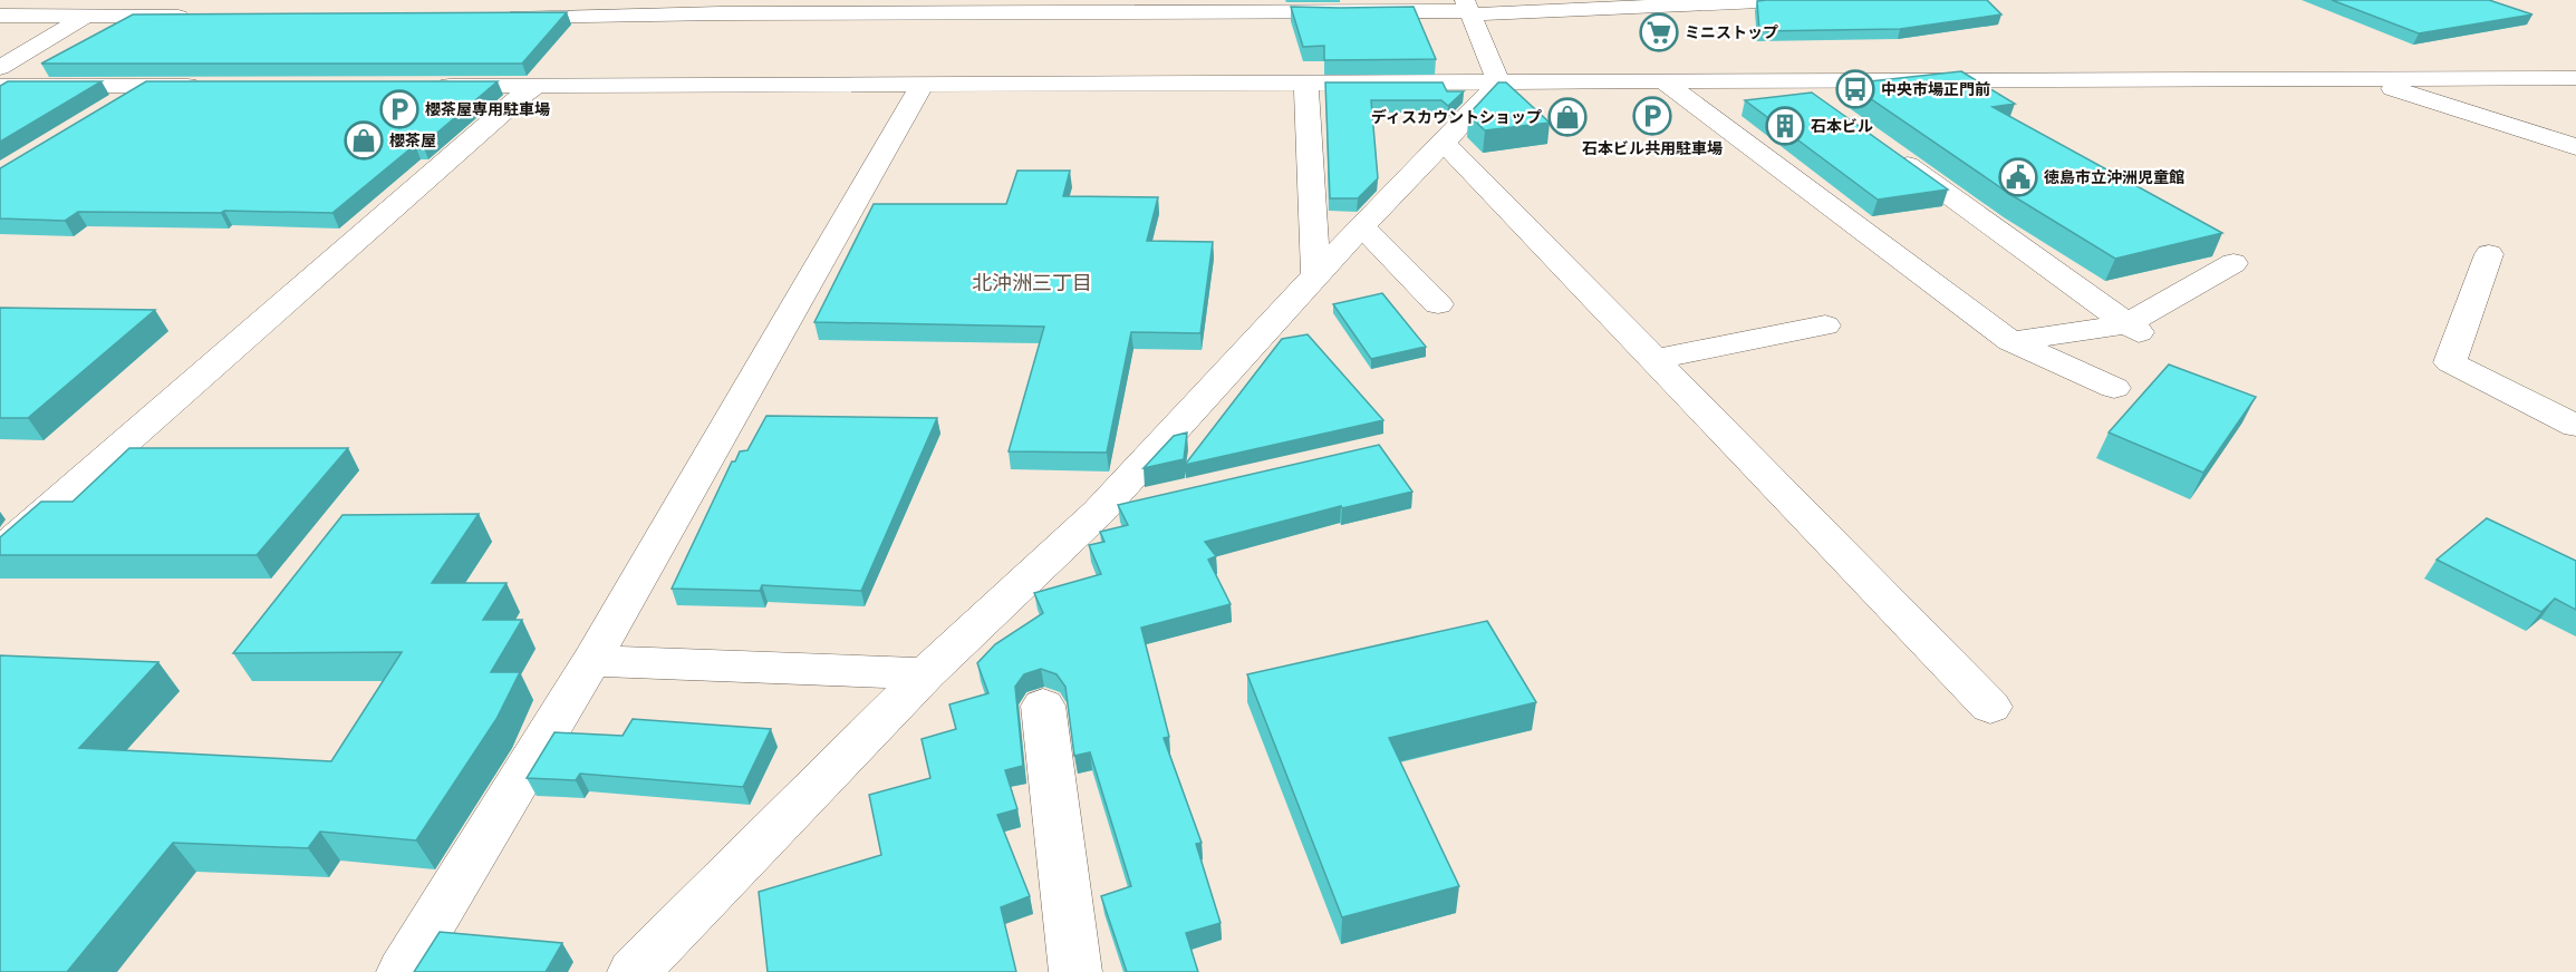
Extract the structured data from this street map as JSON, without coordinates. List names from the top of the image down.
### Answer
{
  "districts": ["北沖洲三丁目"],
  "places": {
    "supermarket": ["ミニストップ"],
    "bus stop": ["中央市場正門前"],
    "parking": ["櫻茶屋専用駐車場", "石本ビル共用駐車場"],
    "shop": ["ディスカウントショップ", "櫻茶屋"],
    "building": ["石本ビル"],
    "public building": ["徳島市立沖洲児童館"]
  }
}
